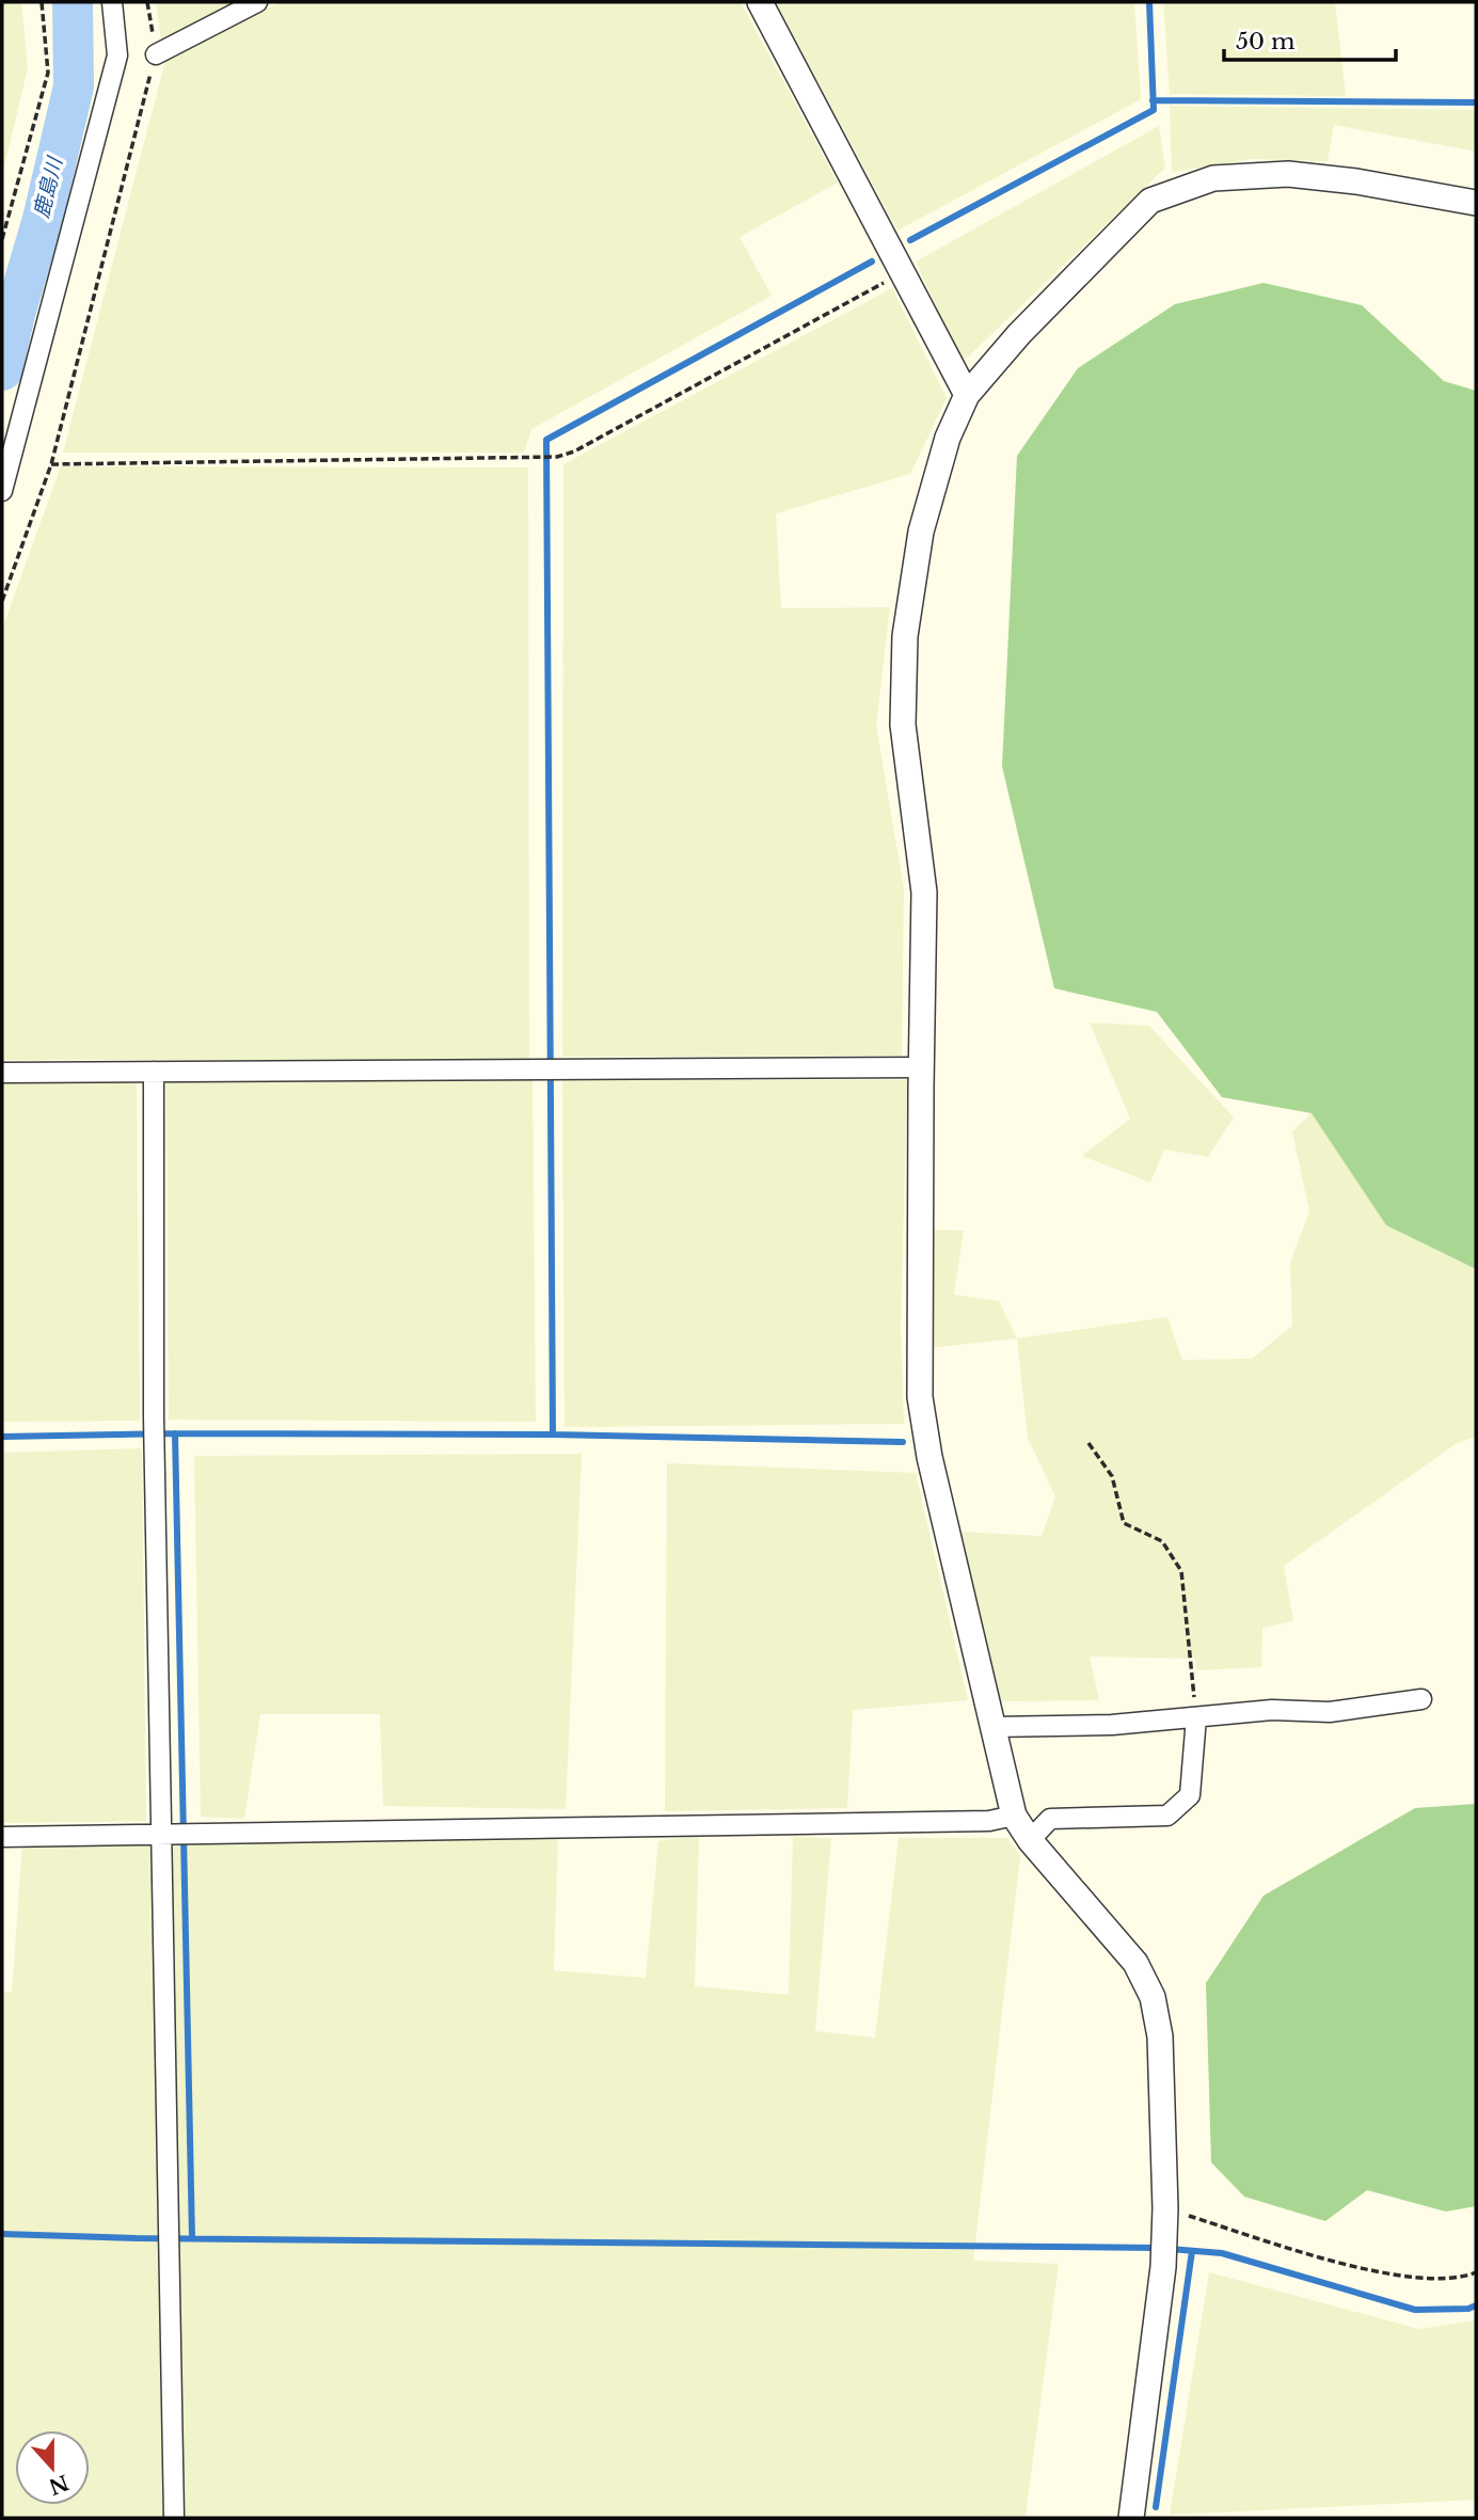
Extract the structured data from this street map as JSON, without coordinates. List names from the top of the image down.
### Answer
{
  "water": ["鹿島川"],
  "scale_bar": "50 m",
  "north": "bottom"
}
